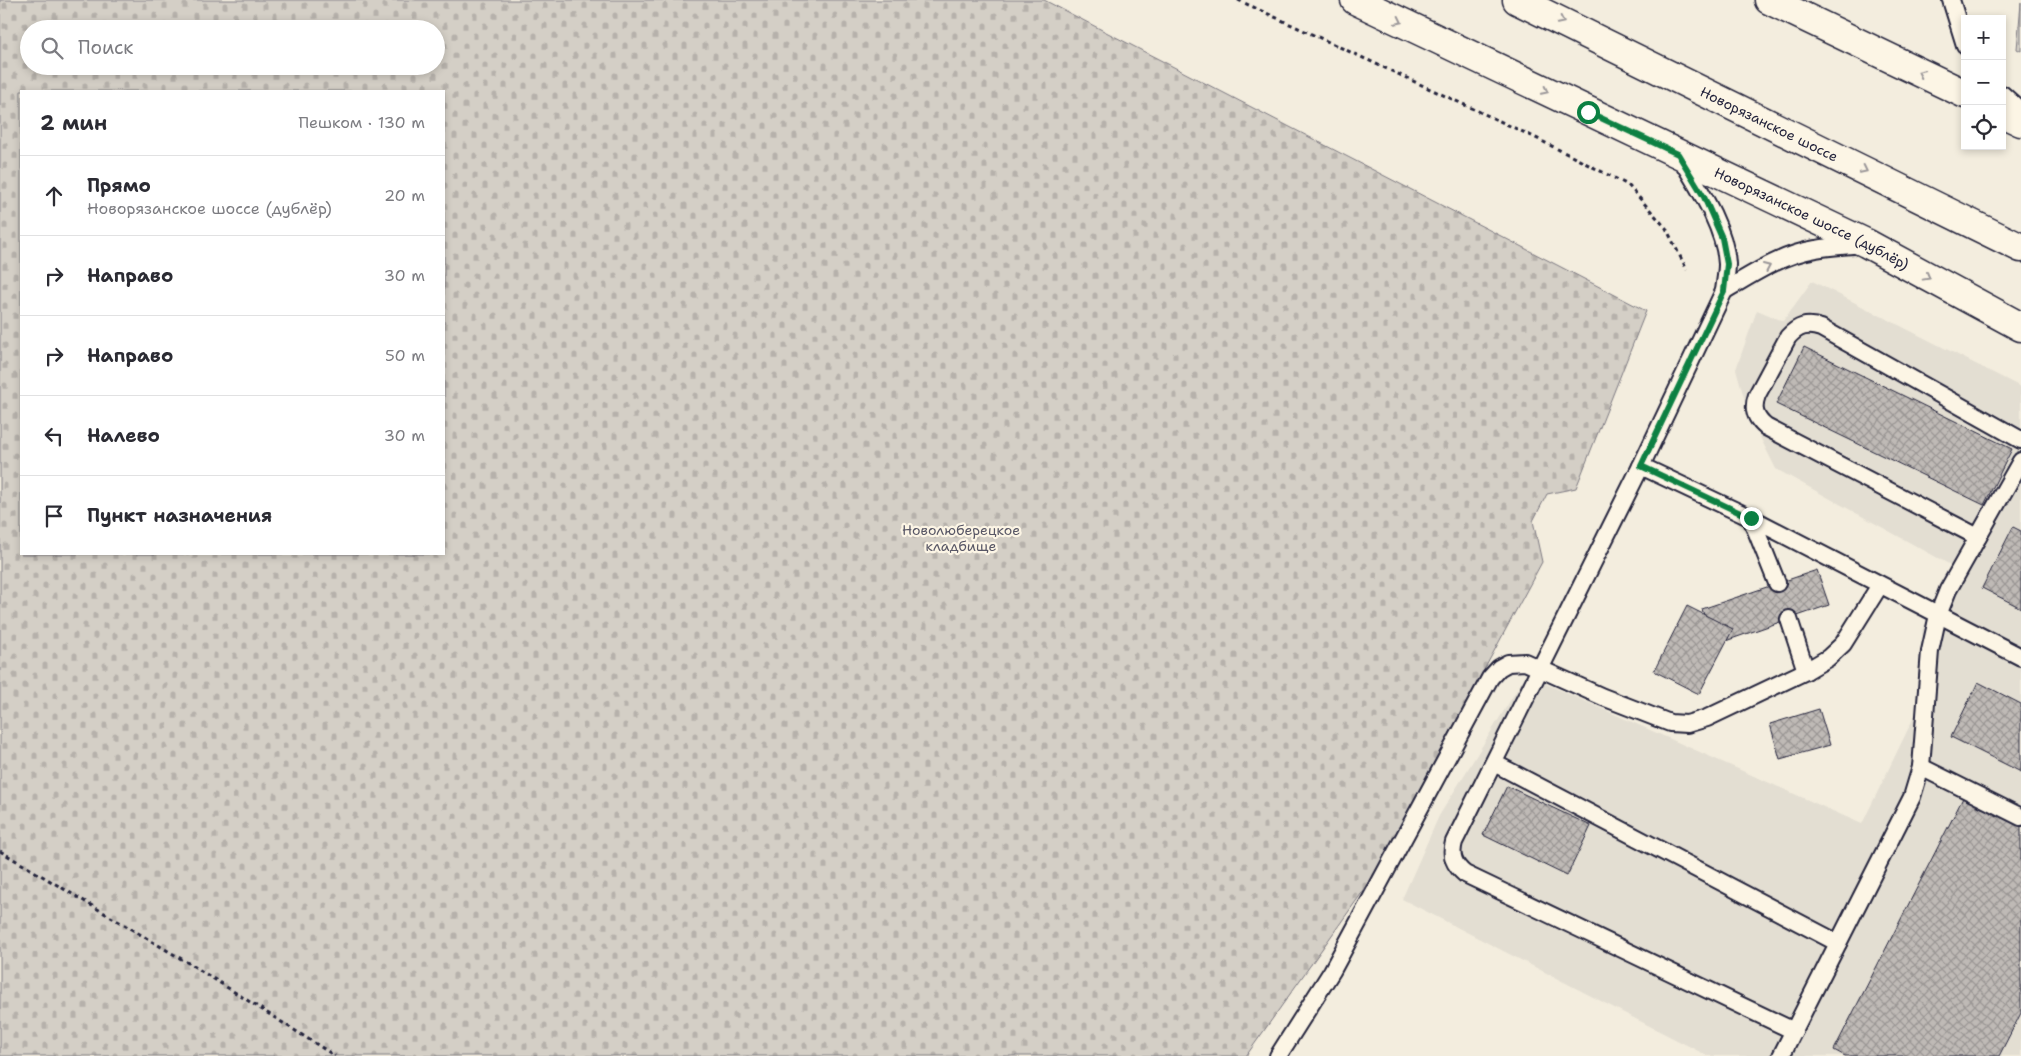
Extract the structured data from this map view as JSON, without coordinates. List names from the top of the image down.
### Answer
{
  "streets": {
    "main road": ["Новорязанское шоссе", "Новорязанское шоссе (дублёр)"]
  },
  "one_way": ["Новорязанское шоссе (дублёр)"],
  "parks": ["Новолюберецкое кладбище"],
  "page": {
    "map_buttons": ["+", "−"],
    "search": "Поиск",
    "heading": ["2 мин", "Пешком · 130 m"],
    "list": [
      ["Прямо", "Новорязанское шоссе (дублёр)", "20 m"],
      ["Направо", "30 m"],
      ["Направо", "50 m"],
      ["Налево", "30 m"],
      "Пункт назначения"
    ]
  }
}
